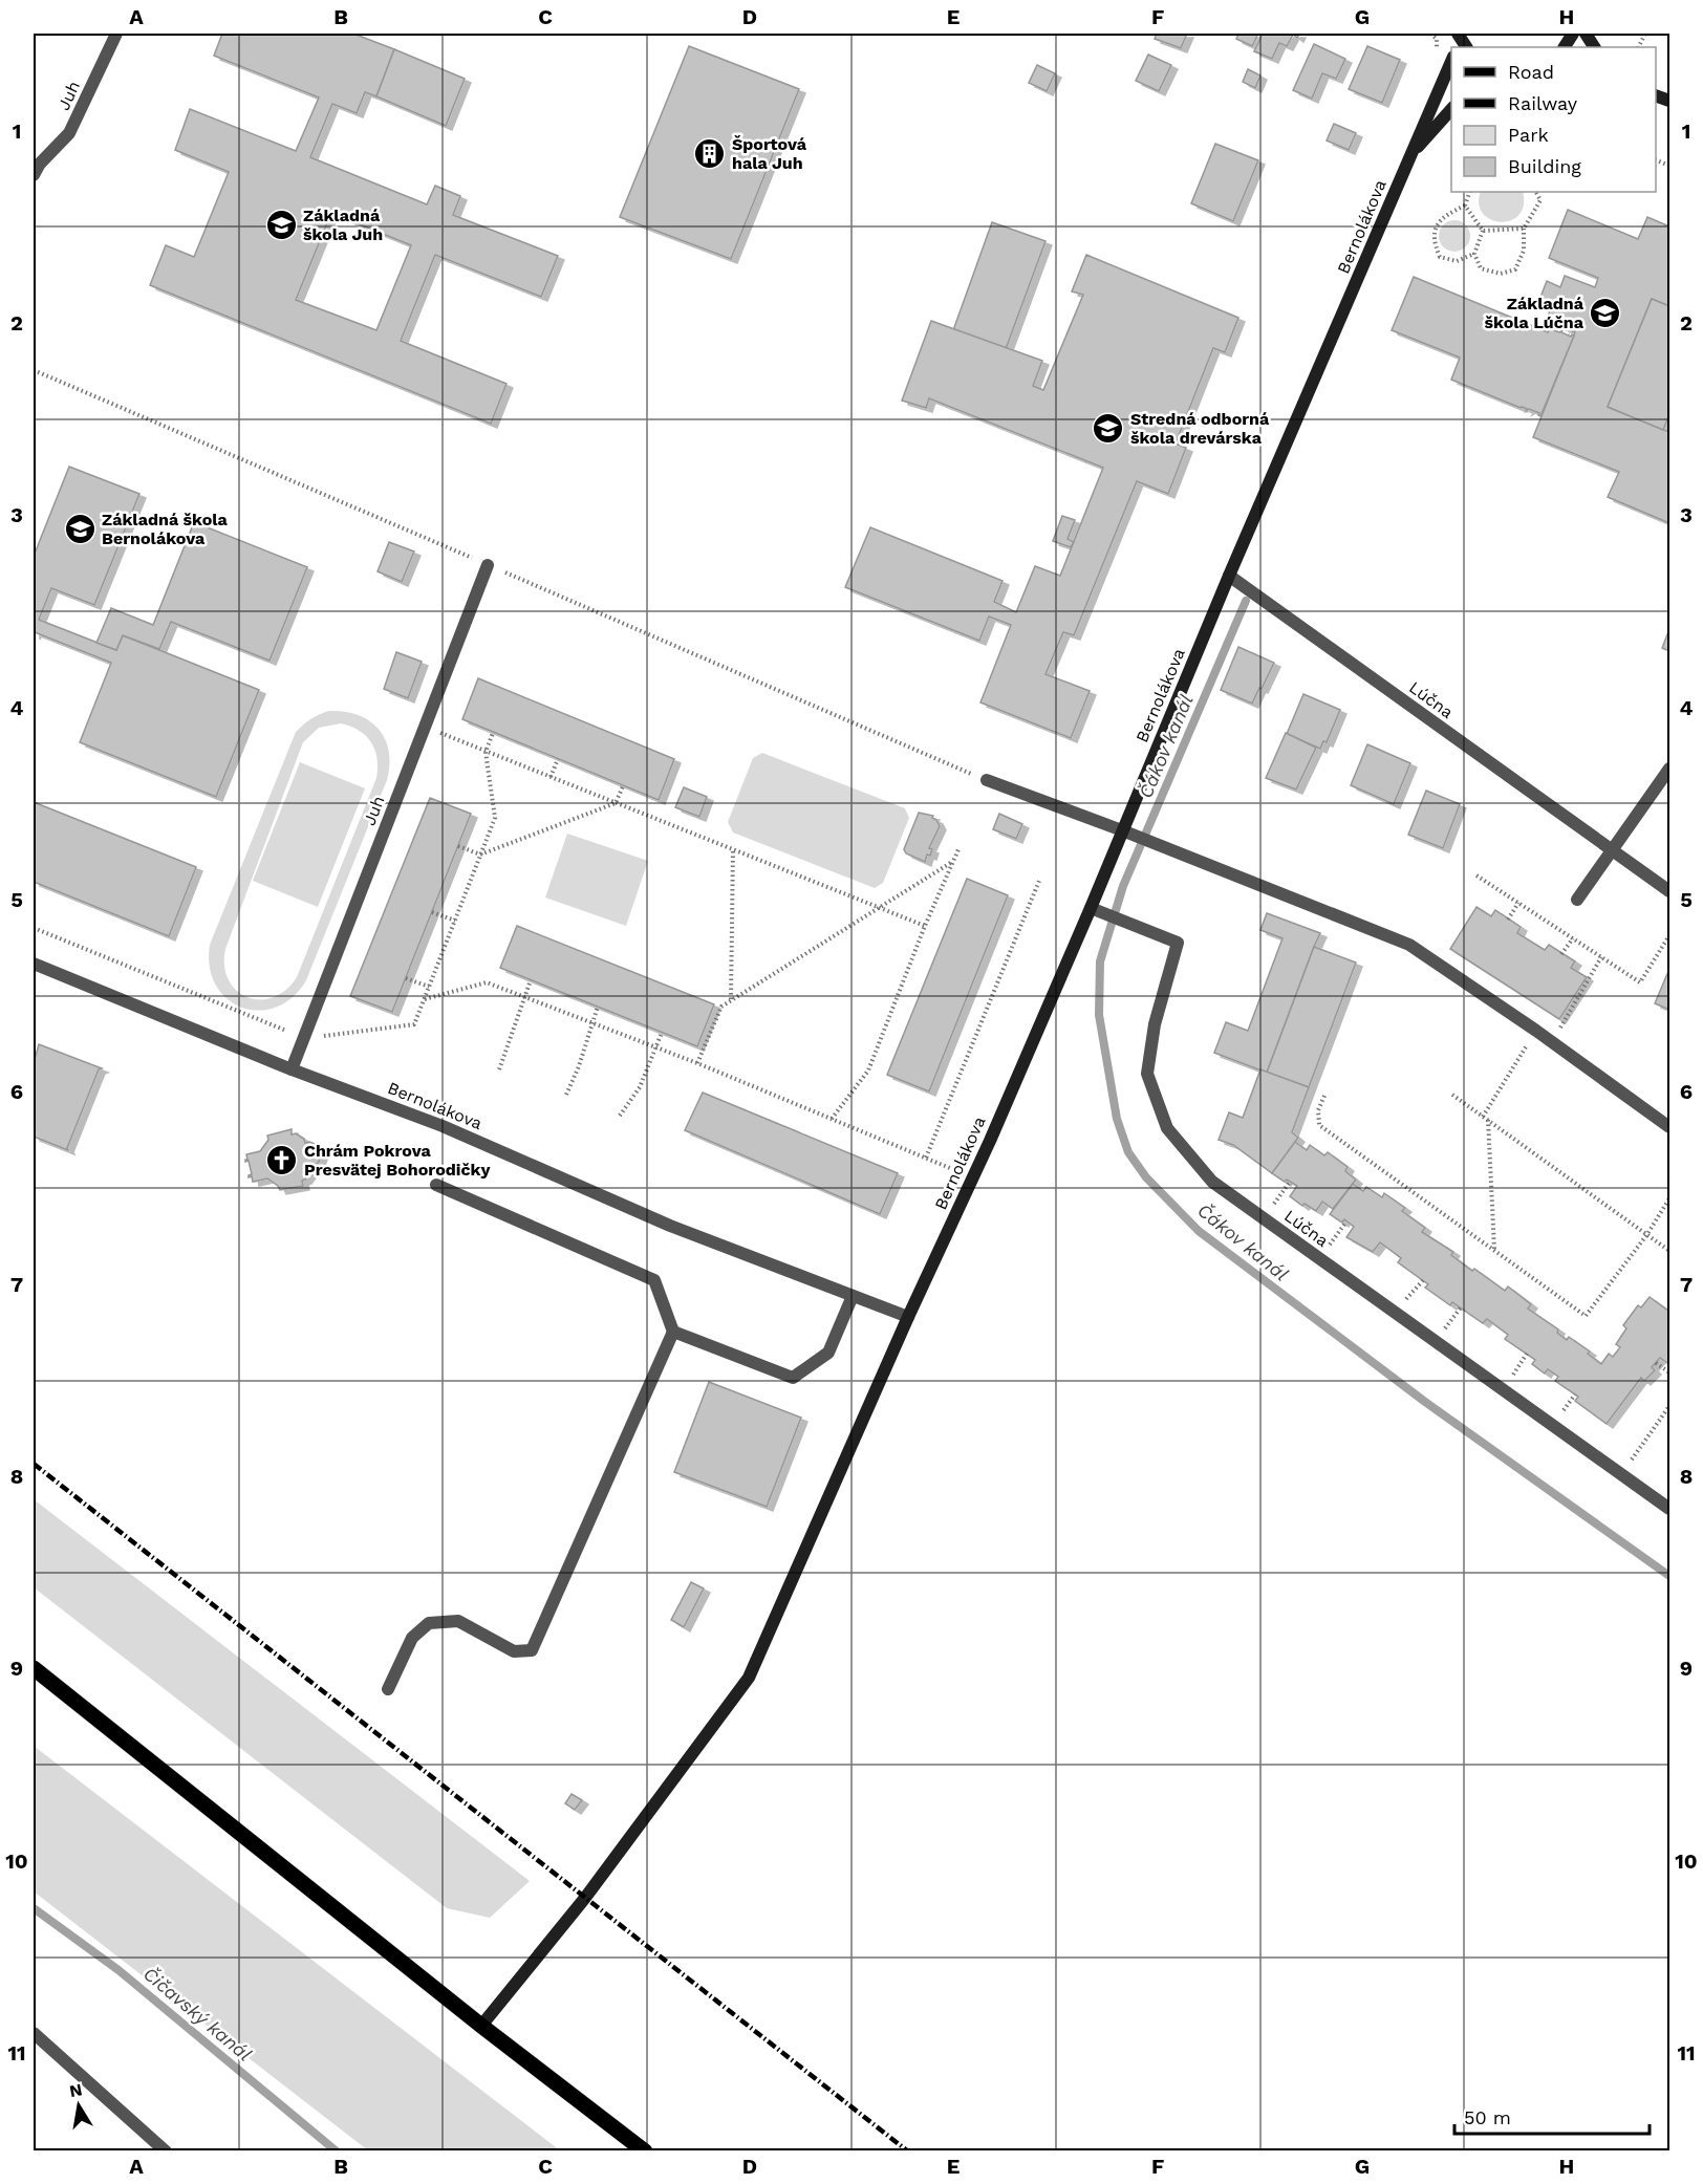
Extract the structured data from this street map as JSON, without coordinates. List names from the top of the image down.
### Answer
{
  "streets": {
    "street": ["Juh", "Bernolákova", "Lúčna"]
  },
  "crossings": [
    ["Juh", "Bernolákova"],
    ["Bernolákova", "Lúčna"]
  ],
  "water": ["Čákov kanál", "Čičavský kanál"],
  "places": {
    "building": ["Športová hala Juh"],
    "school or university": [
      "Základná škola Juh",
      "Základná škola Lúčna",
      "Stredná odborná škola drevárska",
      "Základná škola Bernolákova"
    ],
    "church": ["Chrám Pokrova Presvätej Bohorodičky"]
  },
  "legend": [
    "Road",
    "Railway",
    "Park",
    "Building"
  ],
  "scale_bar": "50 m",
  "north": "top",
  "grid": {
    "columns": [
      "A",
      "B",
      "C",
      "D",
      "E",
      "F",
      "G",
      "H"
    ],
    "rows": [
      "1",
      "2",
      "3",
      "4",
      "5",
      "6",
      "7",
      "8",
      "9",
      "10",
      "11"
    ]
  }
}
